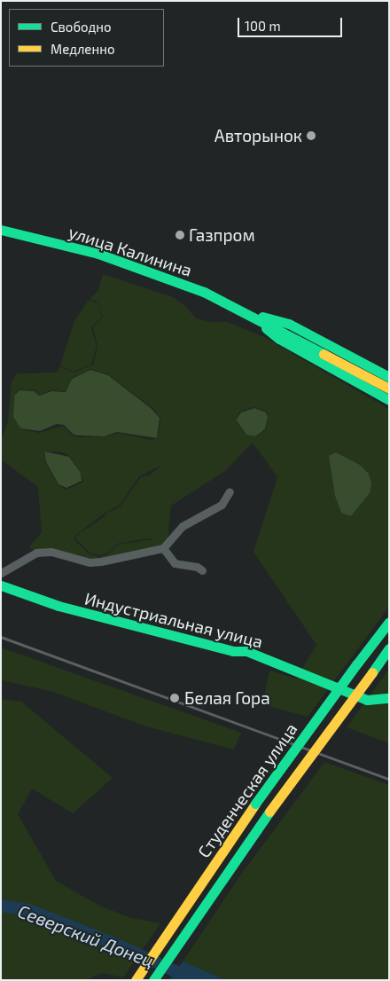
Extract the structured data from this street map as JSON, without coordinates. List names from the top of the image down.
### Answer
{
  "streets": {
    "main road": ["улица Калинина", "Индустриальная улица", "Студенческая улица"]
  },
  "water": ["Северский Донец"],
  "places": ["Авторынок", "Газпром", "Белая Гора"],
  "legend": ["Свободно", "Медленно"],
  "scale_bar": "100 m"
}
